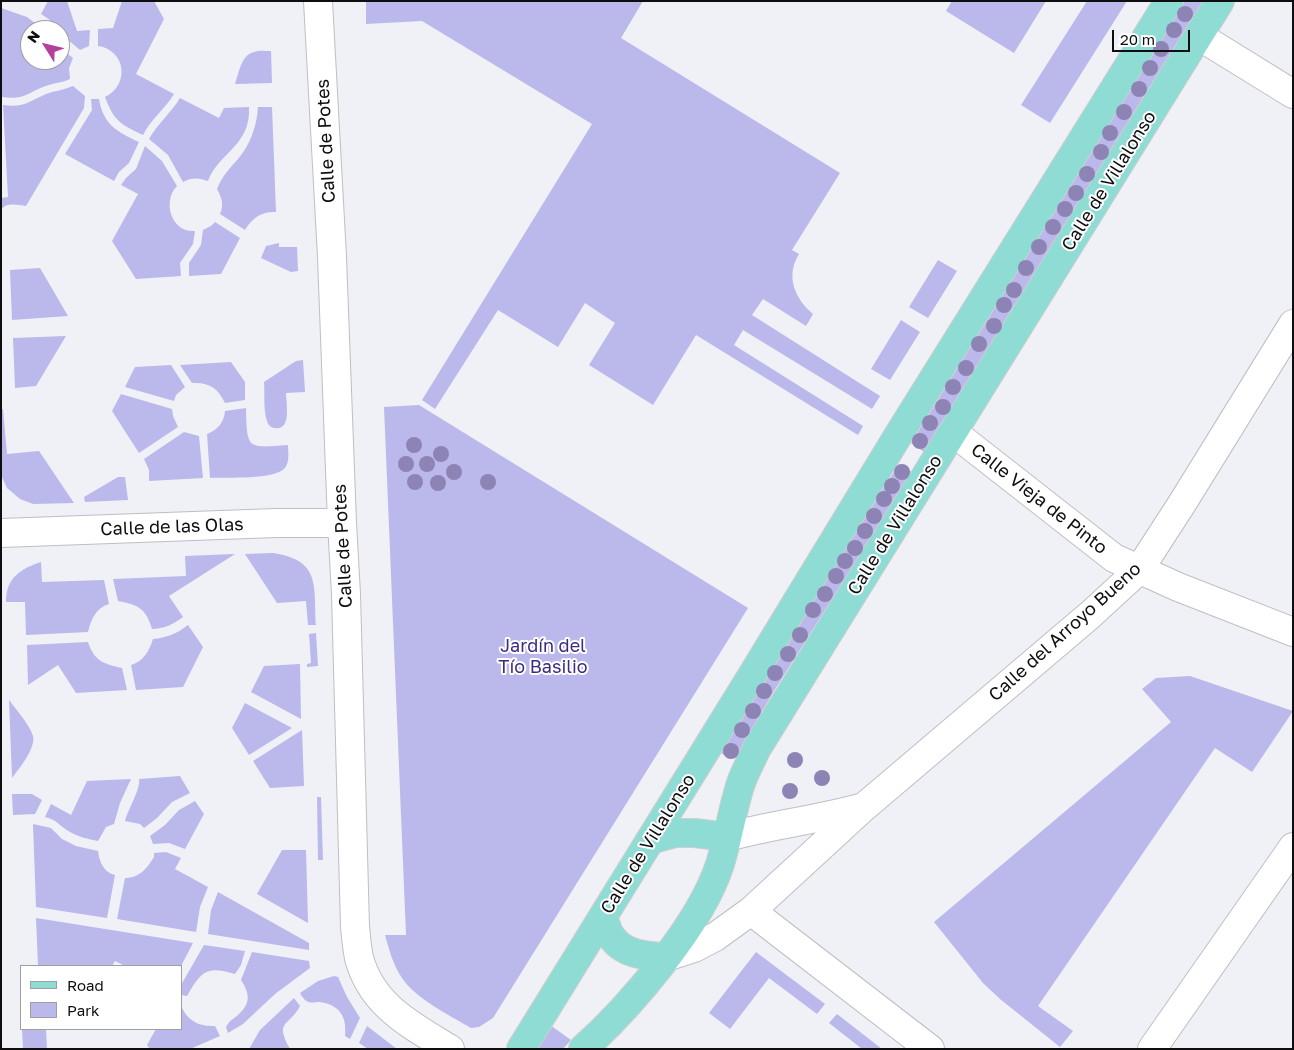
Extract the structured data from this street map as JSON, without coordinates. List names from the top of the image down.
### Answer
{
  "streets": {
    "main road": ["Calle de Villalonso"],
    "street": [
      "Calle de Potes",
      "Calle Vieja de Pinto",
      "Calle de las Olas",
      "Calle del Arroyo Bueno"
    ]
  },
  "crossings": [
    ["Calle de Potes", "Calle de las Olas"],
    ["Calle de Villalonso", "Calle Vieja de Pinto"],
    ["Calle de Villalonso", "Calle del Arroyo Bueno"],
    ["Calle Vieja de Pinto", "Calle del Arroyo Bueno"]
  ],
  "parks": ["Jardín del Tío Basilio"],
  "legend": ["Road", "Park"],
  "scale_bar": "20 m",
  "north": "top left"
}
